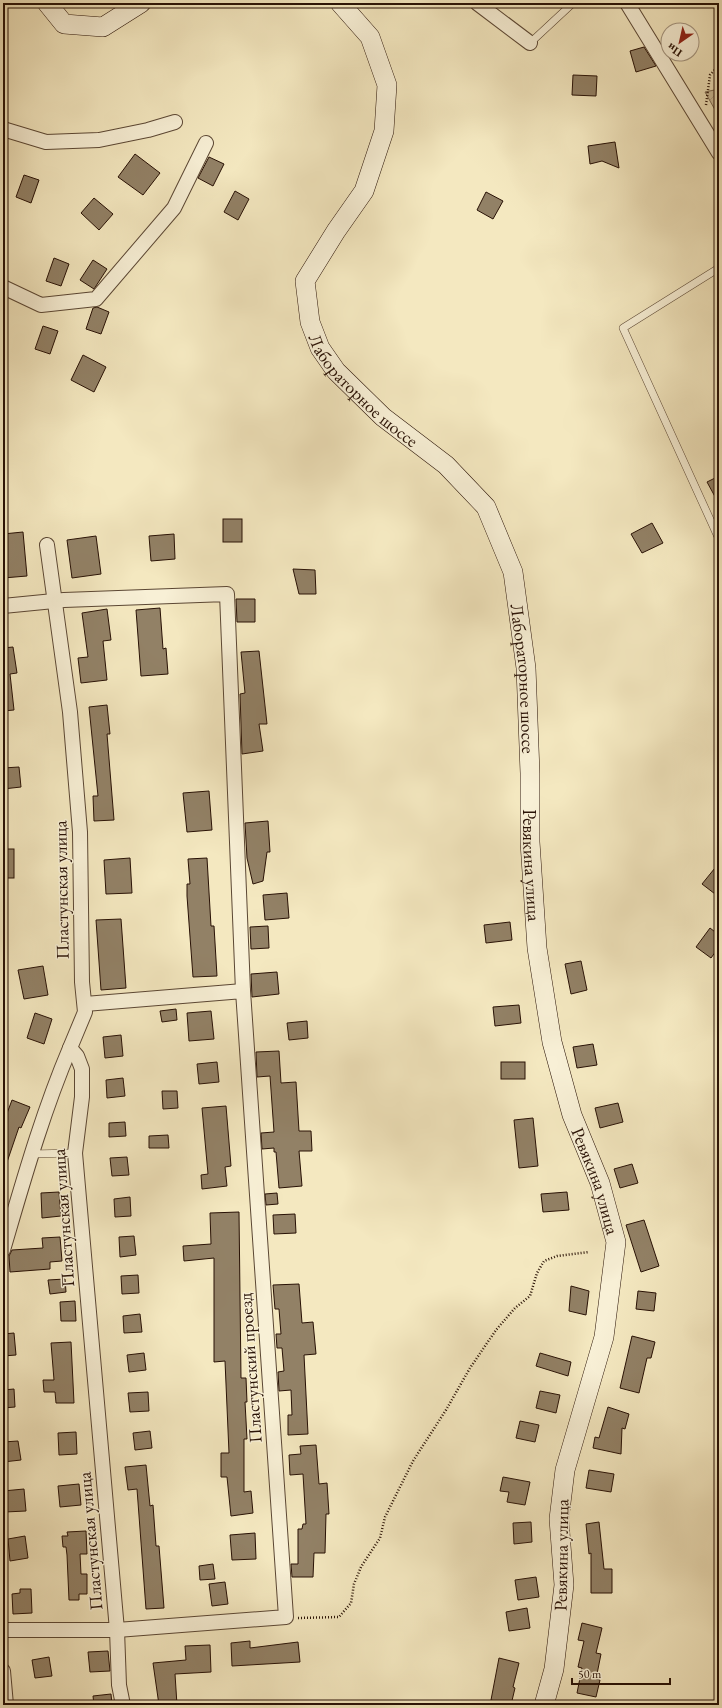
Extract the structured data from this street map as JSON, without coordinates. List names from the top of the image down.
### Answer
{
  "streets": {
    "main road": ["Лабораторное шоссе", "Ревякина улица"],
    "street": ["Пластунская улица", "Пластунский проезд"]
  },
  "crossings": [
    ["Лабораторное шоссе", "Ревякина улица"],
    ["Пластунская улица", "Пластунский проезд"]
  ],
  "scale_bar": "50 m",
  "north": "bottom left"
}
